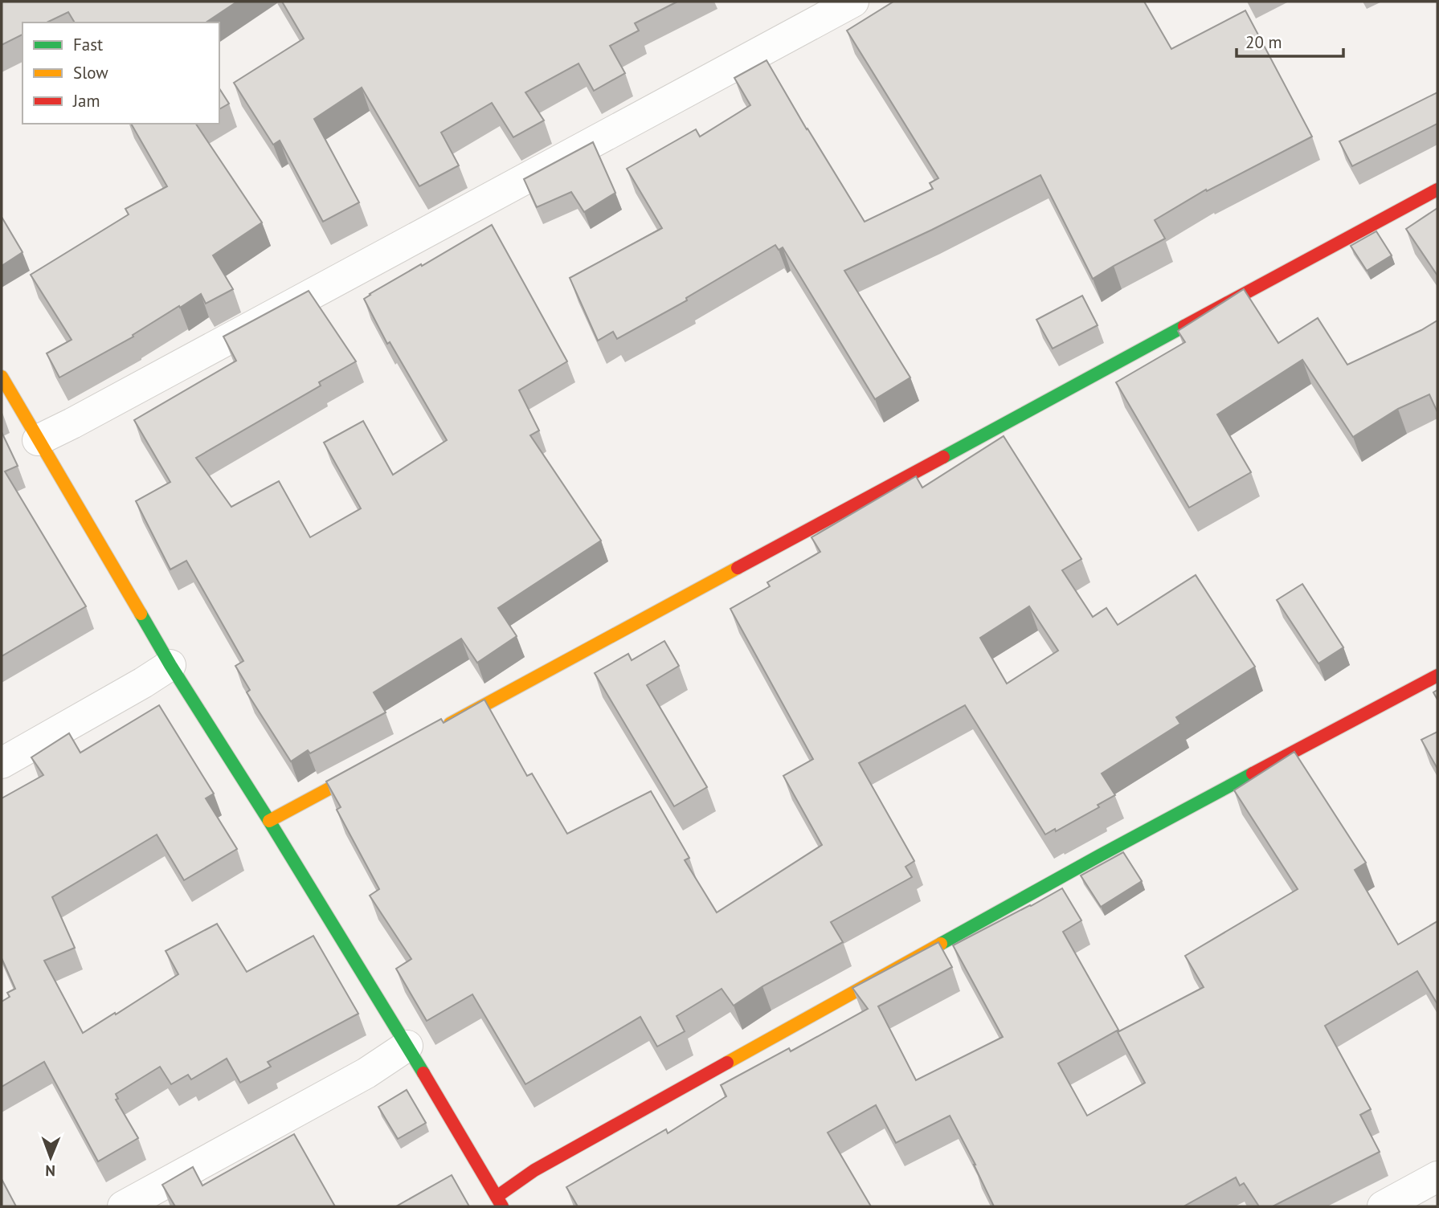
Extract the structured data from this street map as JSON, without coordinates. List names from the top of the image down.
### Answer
{
  "legend": ["Fast", "Slow", "Jam"],
  "scale_bar": "20 m",
  "north": "bottom"
}
